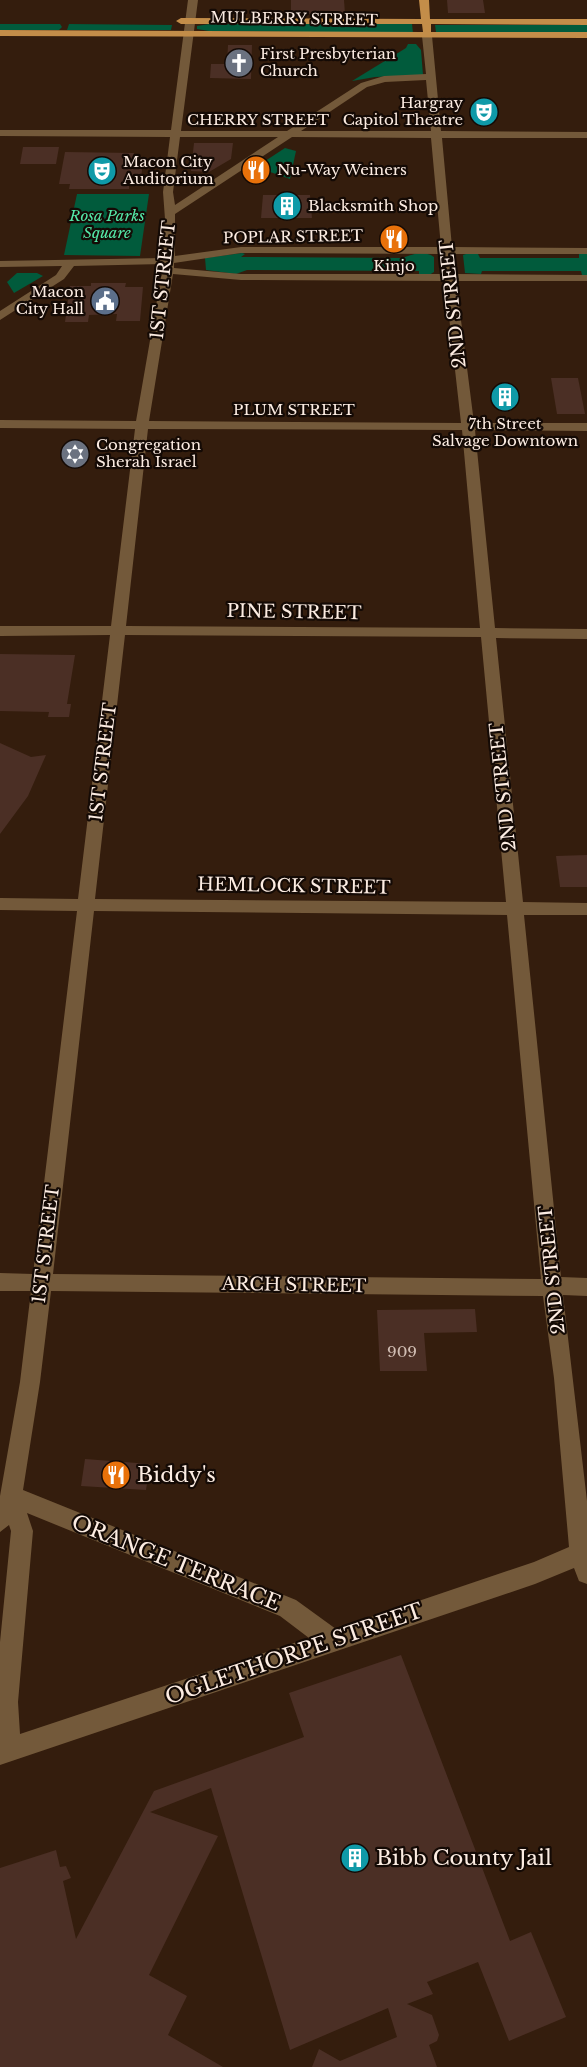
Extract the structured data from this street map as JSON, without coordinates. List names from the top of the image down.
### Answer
{
  "streets": {
    "main road": ["MULBERRY STREET", "2ND STREET"],
    "street": [
      "CHERRY STREET",
      "POPLAR STREET",
      "1ST STREET",
      "PLUM STREET",
      "PINE STREET",
      "HEMLOCK STREET",
      "ARCH STREET",
      "ORANGE TERRACE",
      "OGLETHORPE STREET"
    ]
  },
  "crossings": [
    ["MULBERRY STREET", "1ST STREET"],
    ["MULBERRY STREET", "2ND STREET"],
    ["CHERRY STREET", "1ST STREET"],
    ["CHERRY STREET", "2ND STREET"],
    ["POPLAR STREET", "1ST STREET"],
    ["POPLAR STREET", "2ND STREET"],
    ["1ST STREET", "PLUM STREET"],
    ["1ST STREET", "PINE STREET"],
    ["1ST STREET", "HEMLOCK STREET"],
    ["1ST STREET", "ARCH STREET"],
    ["1ST STREET", "ORANGE TERRACE"],
    ["2ND STREET", "PLUM STREET"],
    ["2ND STREET", "PINE STREET"],
    ["2ND STREET", "HEMLOCK STREET"],
    ["2ND STREET", "ARCH STREET"],
    ["2ND STREET", "OGLETHORPE STREET"],
    ["ORANGE TERRACE", "OGLETHORPE STREET"]
  ],
  "parks": ["Rosa Parks Square"],
  "places": {
    "church": ["First Presbyterian Church"],
    "theatre": ["Hargray Capitol Theatre", "Macon City Auditorium"],
    "restaurant": ["Nu-Way Weiners", "Kinjo", "Biddy's"],
    "building": ["Blacksmith Shop", "7th Street Salvage Downtown", "Bibb County Jail"],
    "public building": ["Macon City Hall"],
    "synagogue": ["Congregation Sherah Israel"]
  },
  "house_numbers": ["909"]
}
